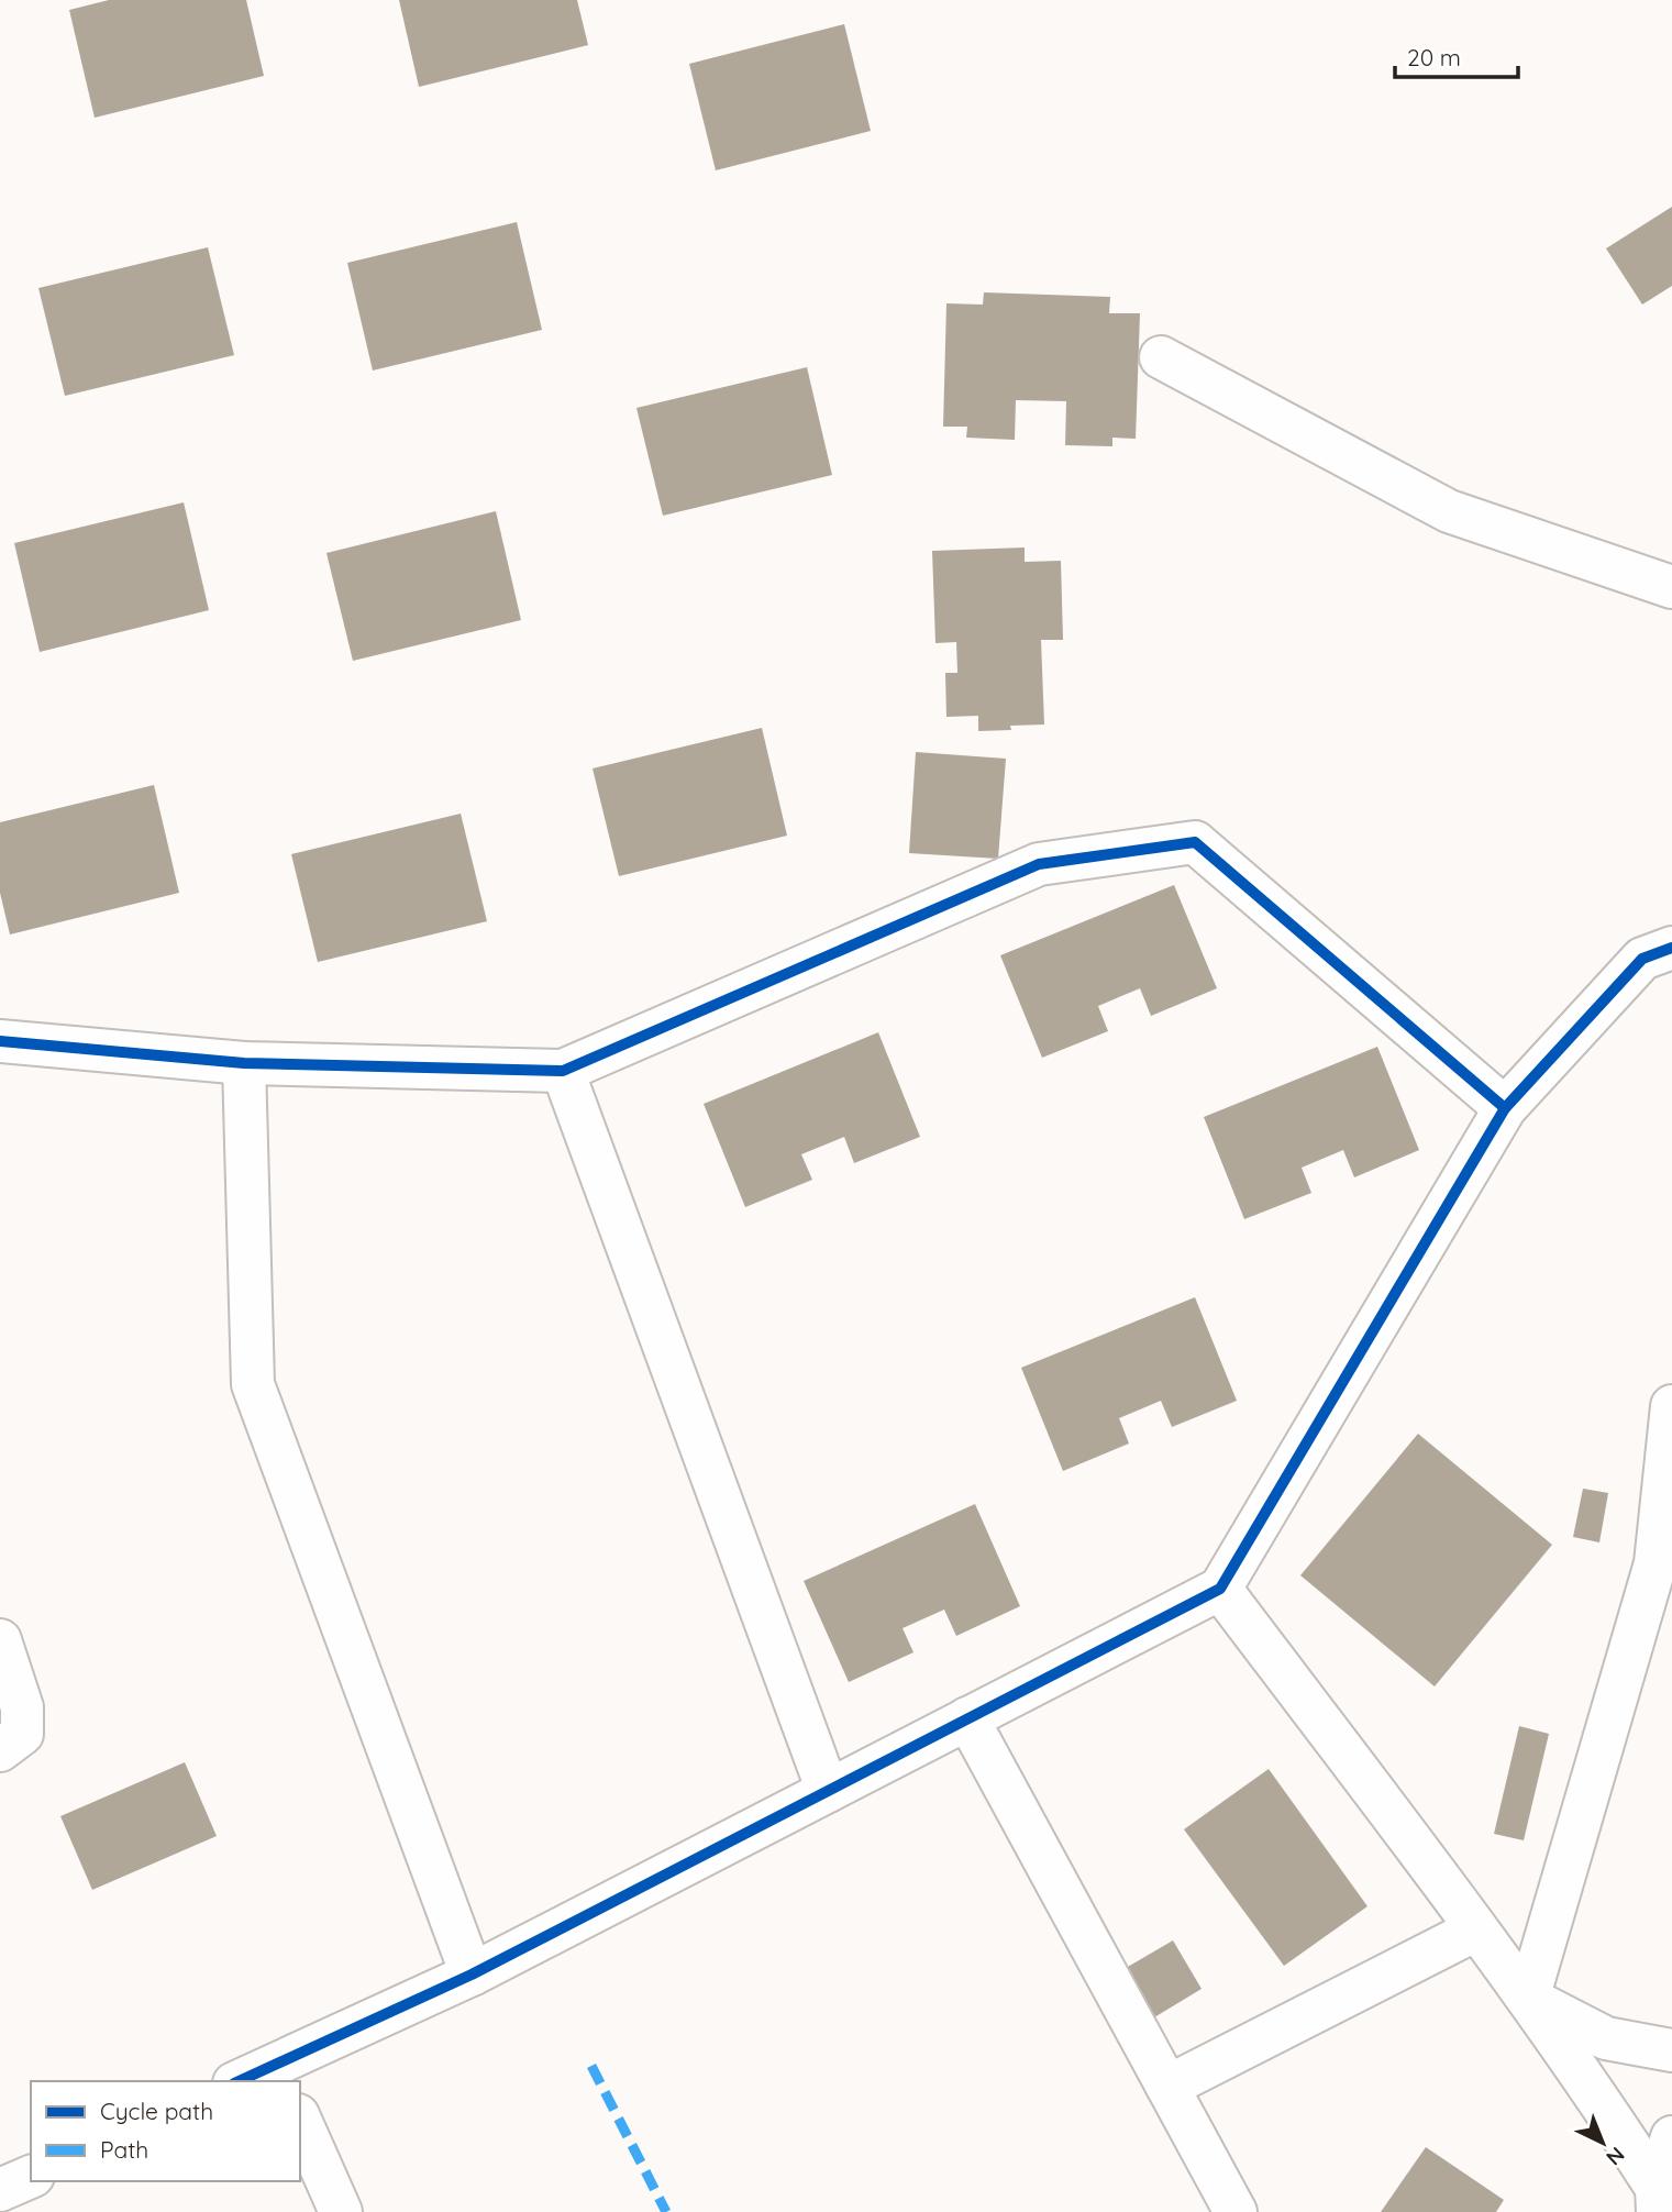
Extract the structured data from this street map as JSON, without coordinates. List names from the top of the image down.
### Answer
{
  "legend": ["Cycle path", "Path"],
  "scale_bar": "20 m",
  "north": "bottom right"
}
